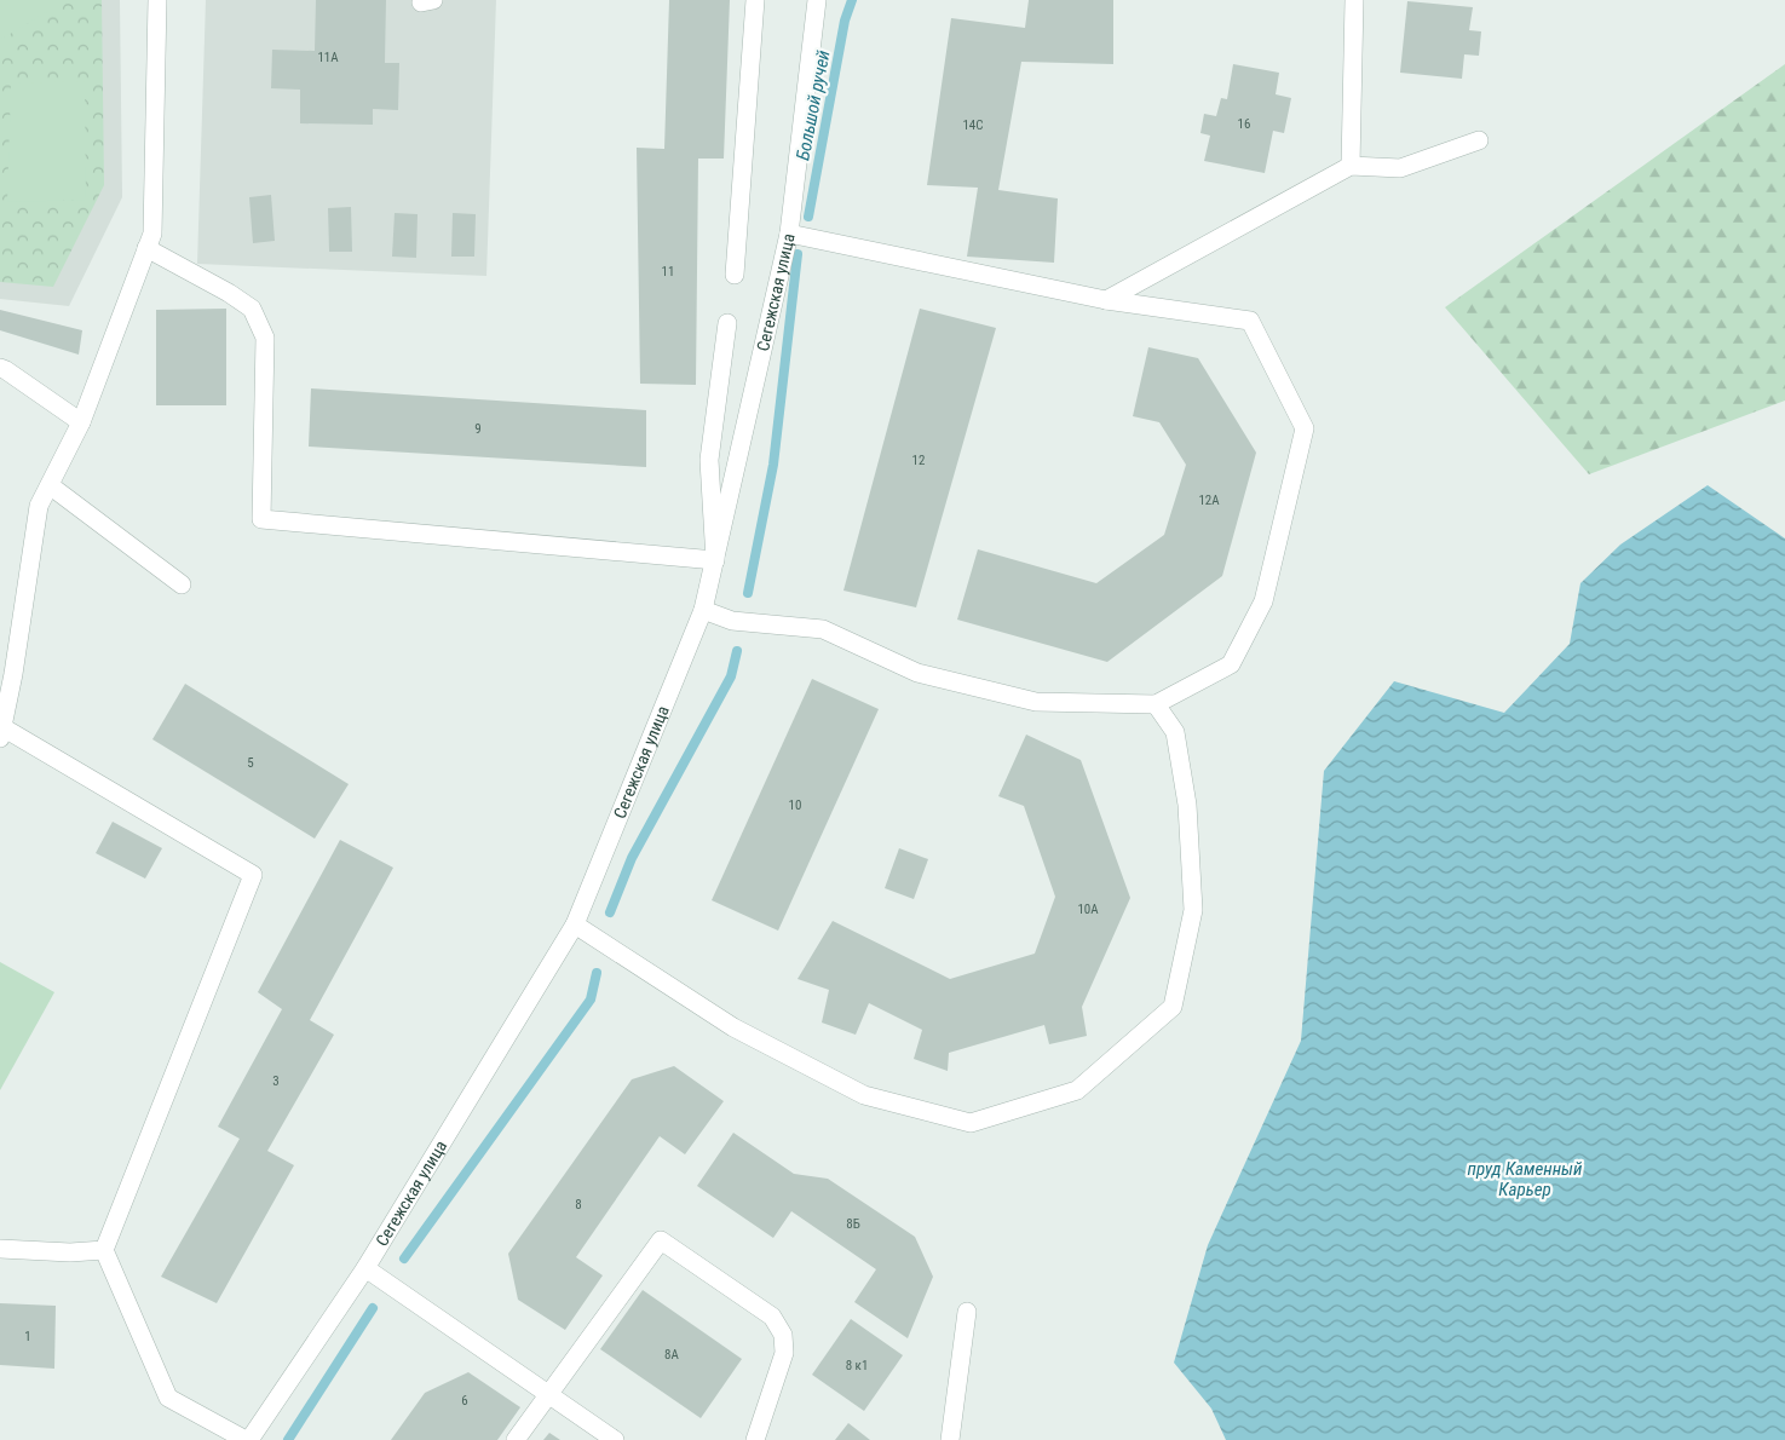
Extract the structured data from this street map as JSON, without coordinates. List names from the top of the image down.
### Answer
{
  "streets": {
    "street": ["Сегежская улица"]
  },
  "water": ["Большой ручей", "пруд Каменный Карьер"],
  "house_numbers": [
    "11А",
    "16",
    "14С",
    "11",
    "9",
    "12",
    "12А",
    "5",
    "10",
    "10А",
    "3",
    "8",
    "8Б",
    "1",
    "8А",
    "8 к1",
    "6"
  ]
}
